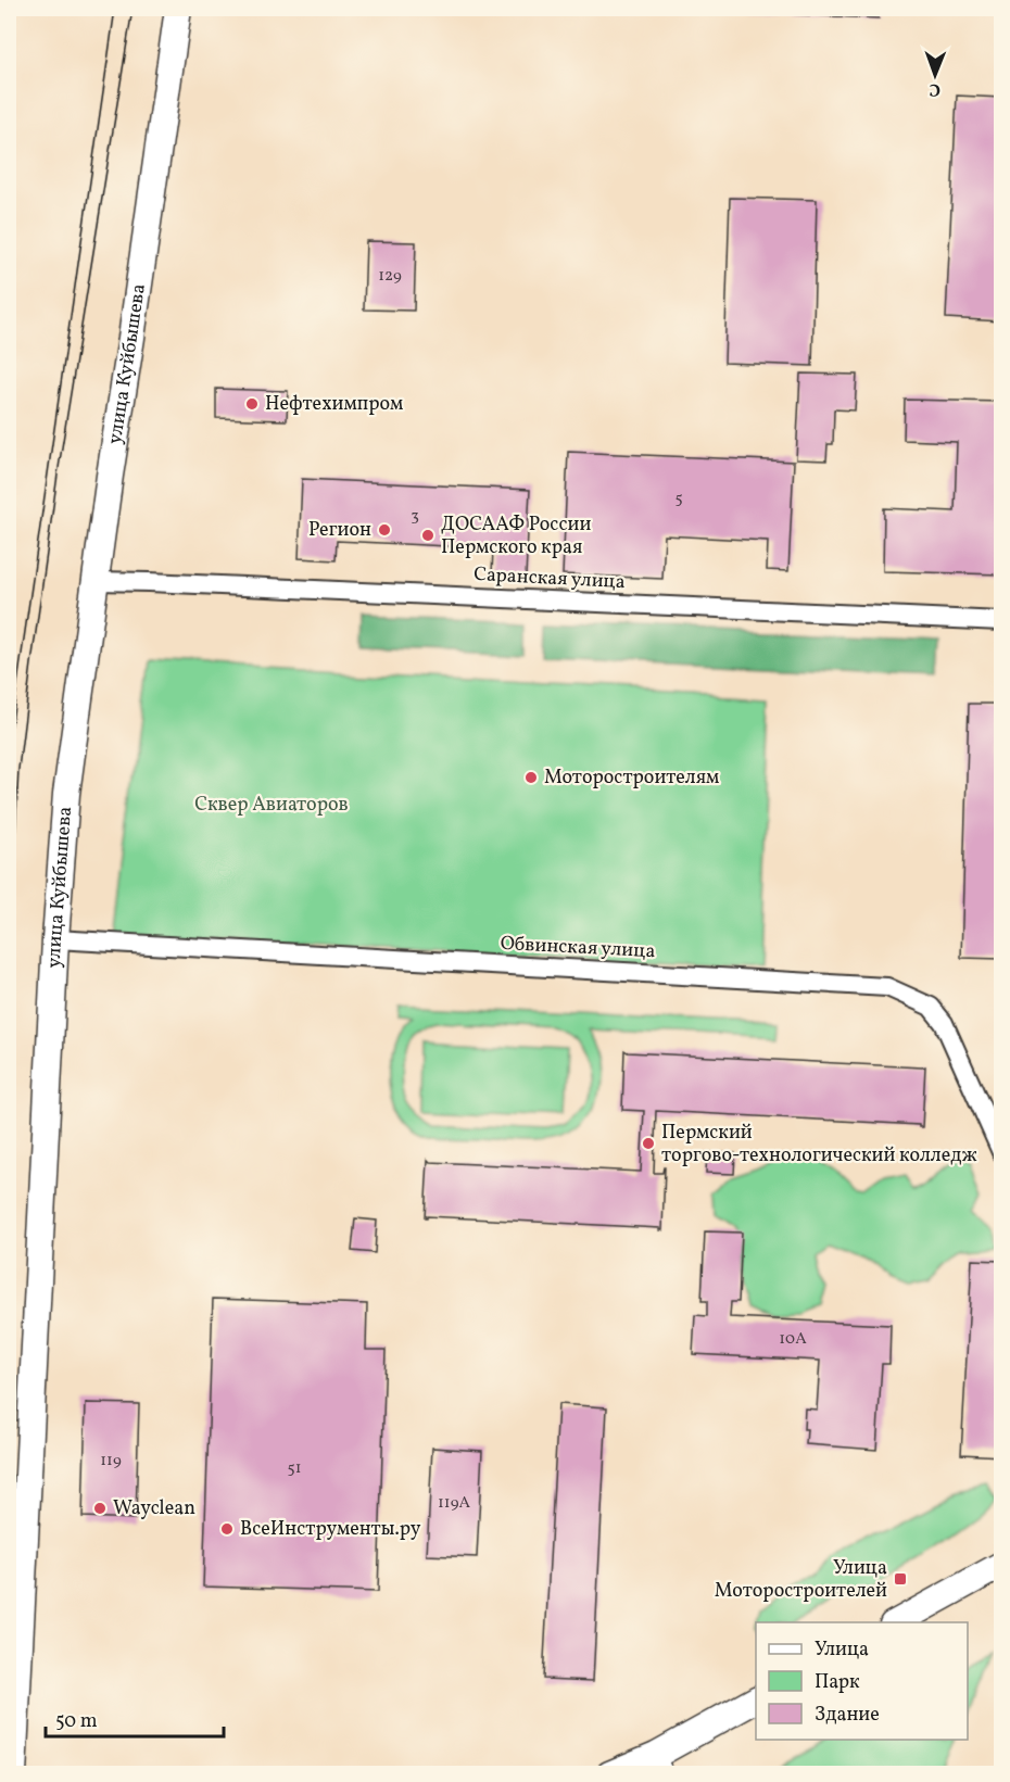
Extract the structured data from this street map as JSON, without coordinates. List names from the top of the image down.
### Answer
{
  "streets": {
    "main road": ["улица Куйбышева"],
    "street": ["Саранская улица", "Обвинская улица"]
  },
  "crossings": [
    ["улица Куйбышева", "Саранская улица"],
    ["улица Куйбышева", "Обвинская улица"]
  ],
  "parks": ["Сквер Авиаторов"],
  "places": {
    "other": [
      "Нефтехимпром",
      "Регион",
      "ДОСААФ России Пермского края",
      "Моторостроителям",
      "Пермский торгово-технологический колледж",
      "Wayclean",
      "ВсеИнструменты.ру"
    ],
    "transit": ["Улица Моторостроителей"]
  },
  "house_numbers": [
    "129",
    "5",
    "3",
    "10А",
    "119",
    "51",
    "119А"
  ],
  "legend": ["Улица", "Парк", "Здание"],
  "scale_bar": "50 m",
  "north": "bottom"
}
